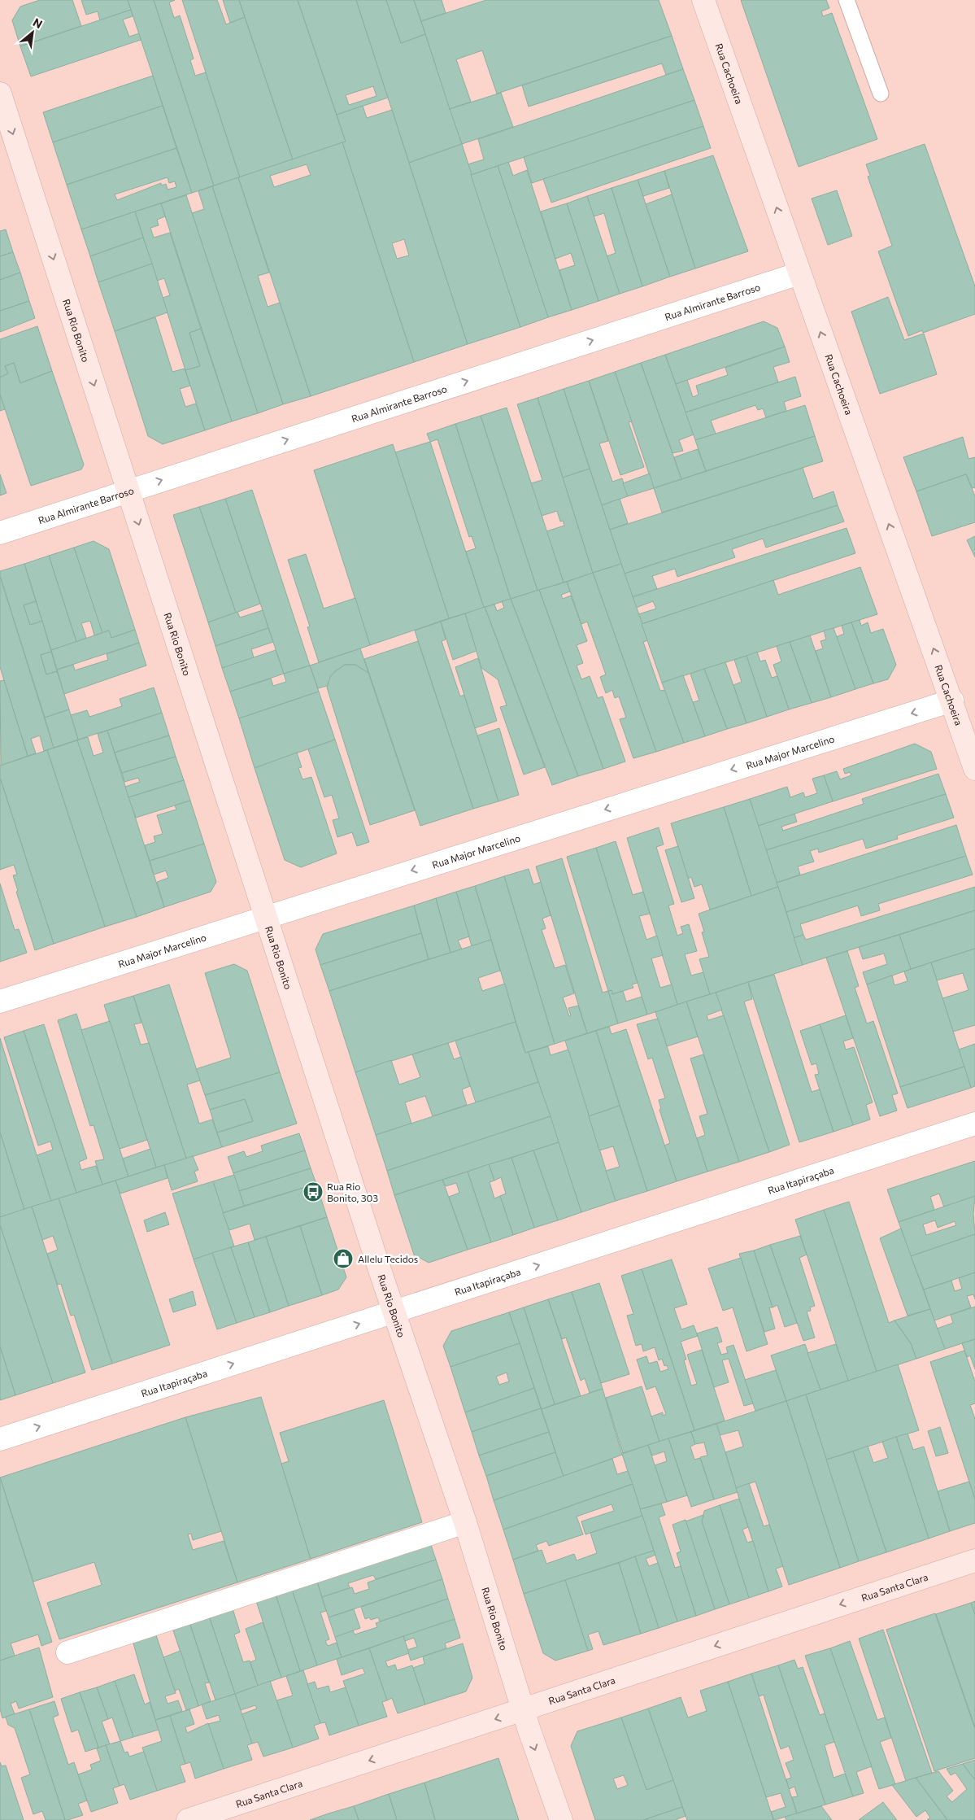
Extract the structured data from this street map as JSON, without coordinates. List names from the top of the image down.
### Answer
{
  "streets": {
    "street": [
      "Rua Cachoeira",
      "Rua Almirante Barroso",
      "Rua Rio Bonito",
      "Rua Major Marcelino",
      "Rua Itapiraçaba",
      "Rua Santa Clara"
    ]
  },
  "crossings": [
    ["Rua Cachoeira", "Rua Almirante Barroso"],
    ["Rua Cachoeira", "Rua Major Marcelino"],
    ["Rua Almirante Barroso", "Rua Rio Bonito"],
    ["Rua Rio Bonito", "Rua Major Marcelino"],
    ["Rua Rio Bonito", "Rua Itapiraçaba"],
    ["Rua Rio Bonito", "Rua Santa Clara"]
  ],
  "one_way": [
    "Rua Cachoeira",
    "Rua Almirante Barroso",
    "Rua Rio Bonito",
    "Rua Major Marcelino",
    "Rua Itapiraçaba"
  ],
  "places": {
    "bus stop": ["Rua Rio Bonito, 303"],
    "shop": ["Allelu Tecidos"]
  },
  "north": "top right"
}
